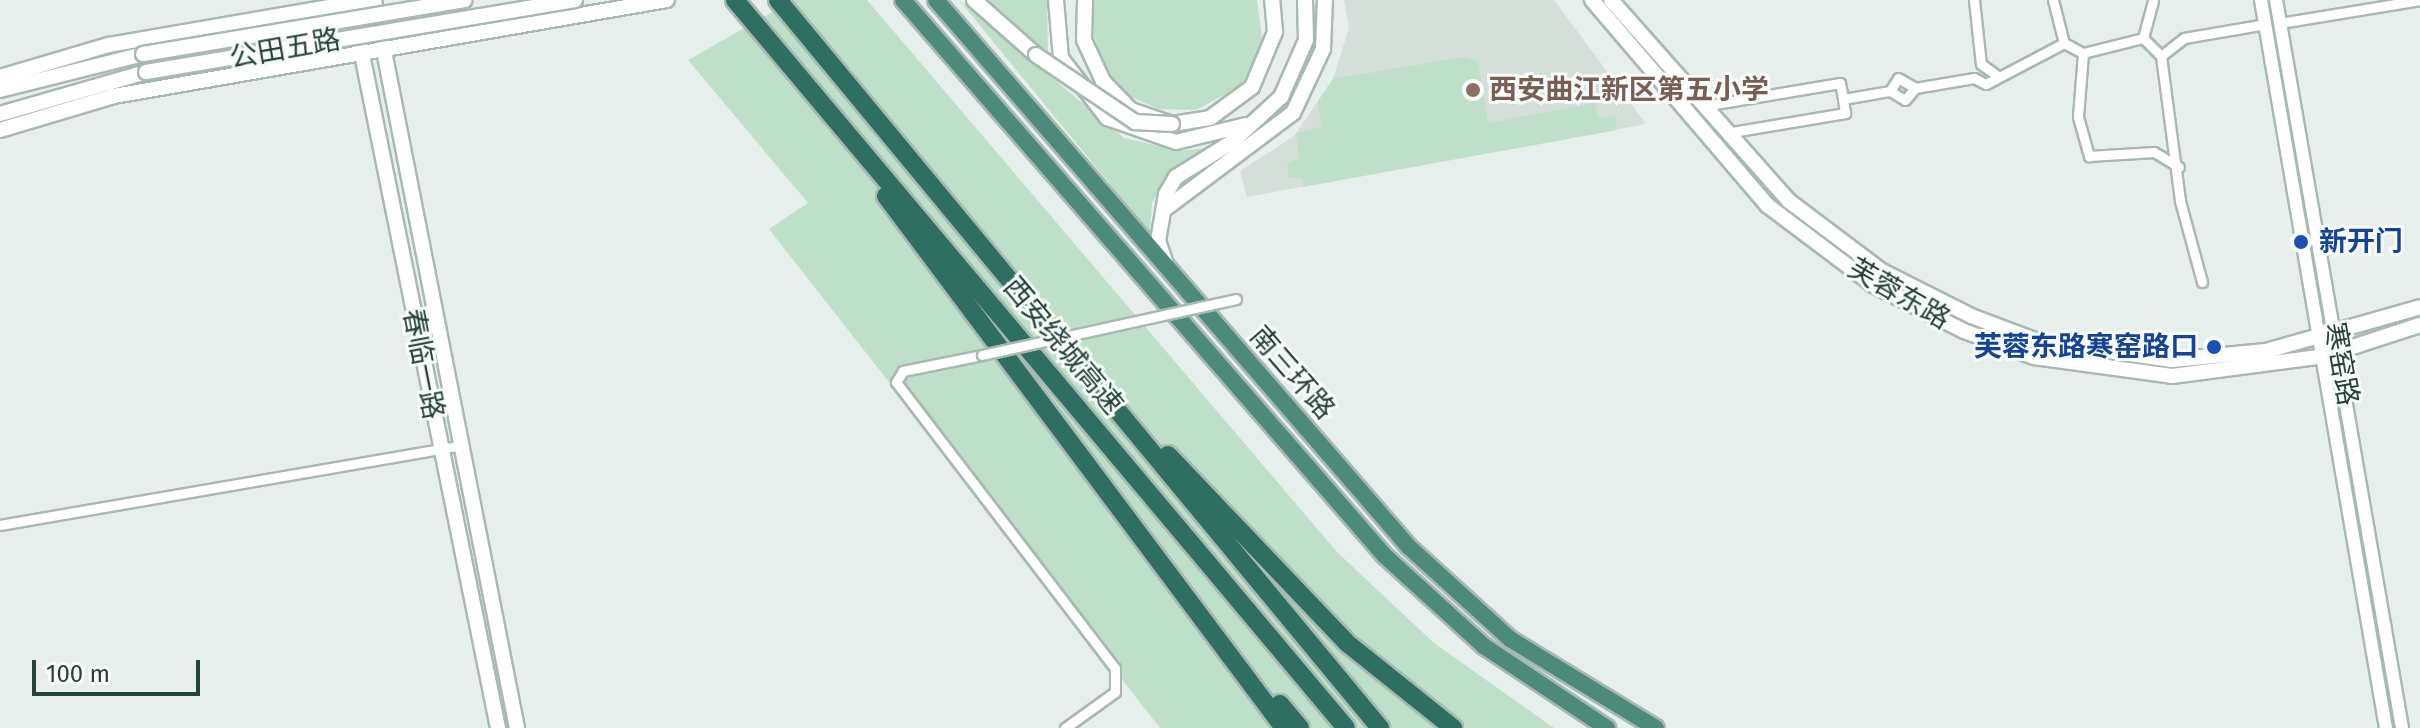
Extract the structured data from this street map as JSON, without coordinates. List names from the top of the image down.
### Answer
{
  "streets": {
    "highway": ["西安绕城高速", "南三环路"],
    "main road": ["公田五路", "芙蓉东路", "春临一路"],
    "street": ["寒窑路"]
  },
  "crossings": [
    ["芙蓉东路", "寒窑路"]
  ],
  "places": ["西安曲江新区第五小学", "新开门", "芙蓉东路寒窑路口"],
  "scale_bar": "100 m"
}
